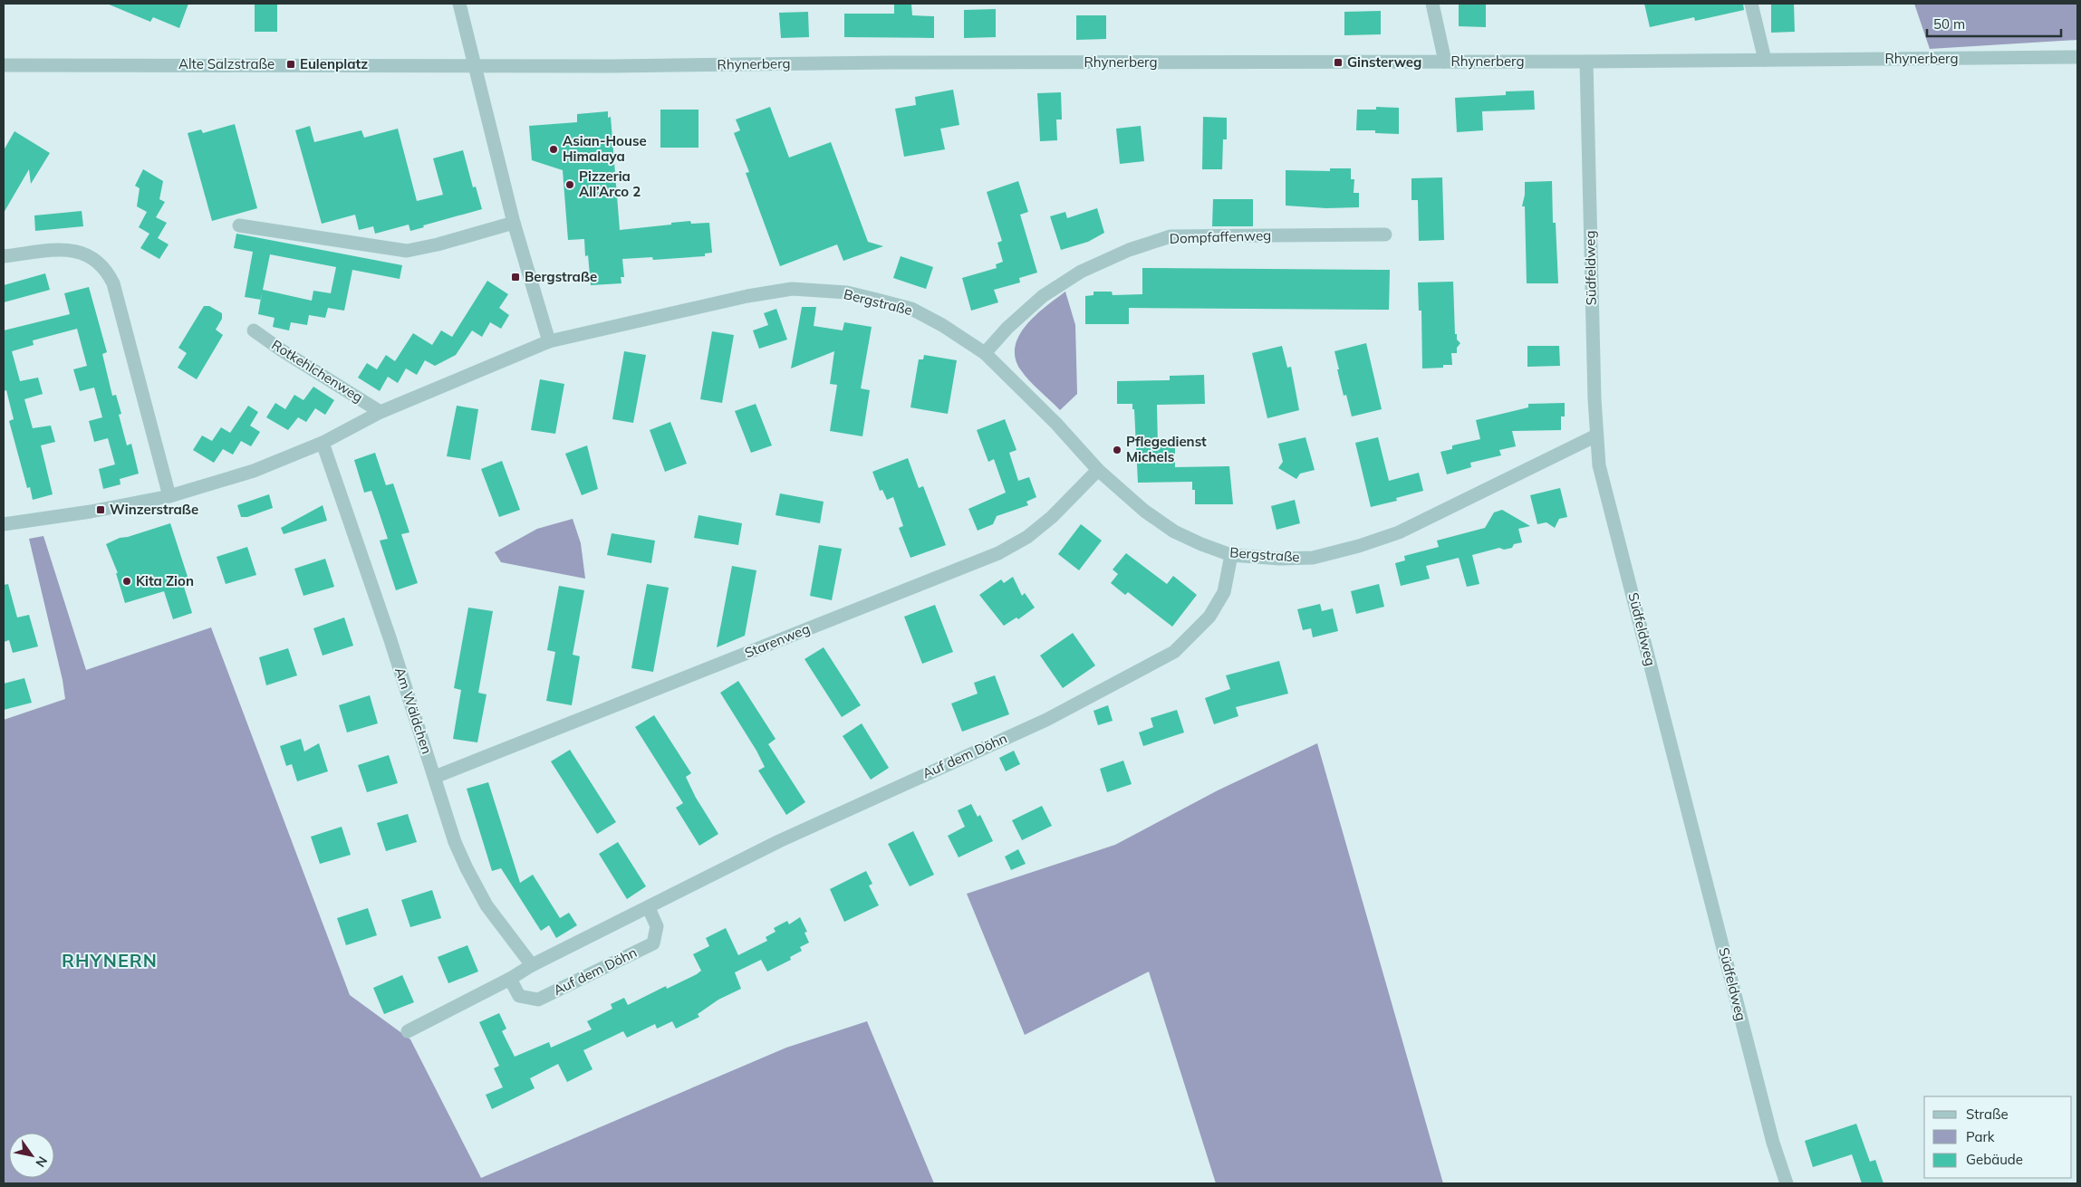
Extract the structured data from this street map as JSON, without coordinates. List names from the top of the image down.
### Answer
{
  "streets": {
    "street": [
      "Rhynerberg",
      "Alte Salzstraße",
      "Dompfaffenweg",
      "Südfeldweg",
      "Bergstraße",
      "Rotkehlchenweg",
      "Starenweg",
      "Am Wäldchen",
      "Auf dem Döhn"
    ]
  },
  "crossings": [
    ["Rhynerberg", "Alte Salzstraße"],
    ["Rhynerberg", "Südfeldweg"],
    ["Dompfaffenweg", "Bergstraße"],
    ["Südfeldweg", "Bergstraße"],
    ["Bergstraße", "Rotkehlchenweg"],
    ["Bergstraße", "Starenweg"],
    ["Bergstraße", "Am Wäldchen"],
    ["Bergstraße", "Auf dem Döhn"],
    ["Starenweg", "Am Wäldchen"],
    ["Am Wäldchen", "Auf dem Döhn"]
  ],
  "districts": ["RHYNERN"],
  "places": {
    "transit": [
      "Ginsterweg",
      "Eulenplatz",
      "Bergstraße",
      "Winzerstraße"
    ],
    "other": [
      "Asian-House Himalaya",
      "Pizzeria All’Arco 2",
      "Pflegedienst Michels",
      "Kita Zion"
    ]
  },
  "legend": ["Straße", "Park", "Gebäude"],
  "scale_bar": "50 m",
  "north": "bottom right"
}
